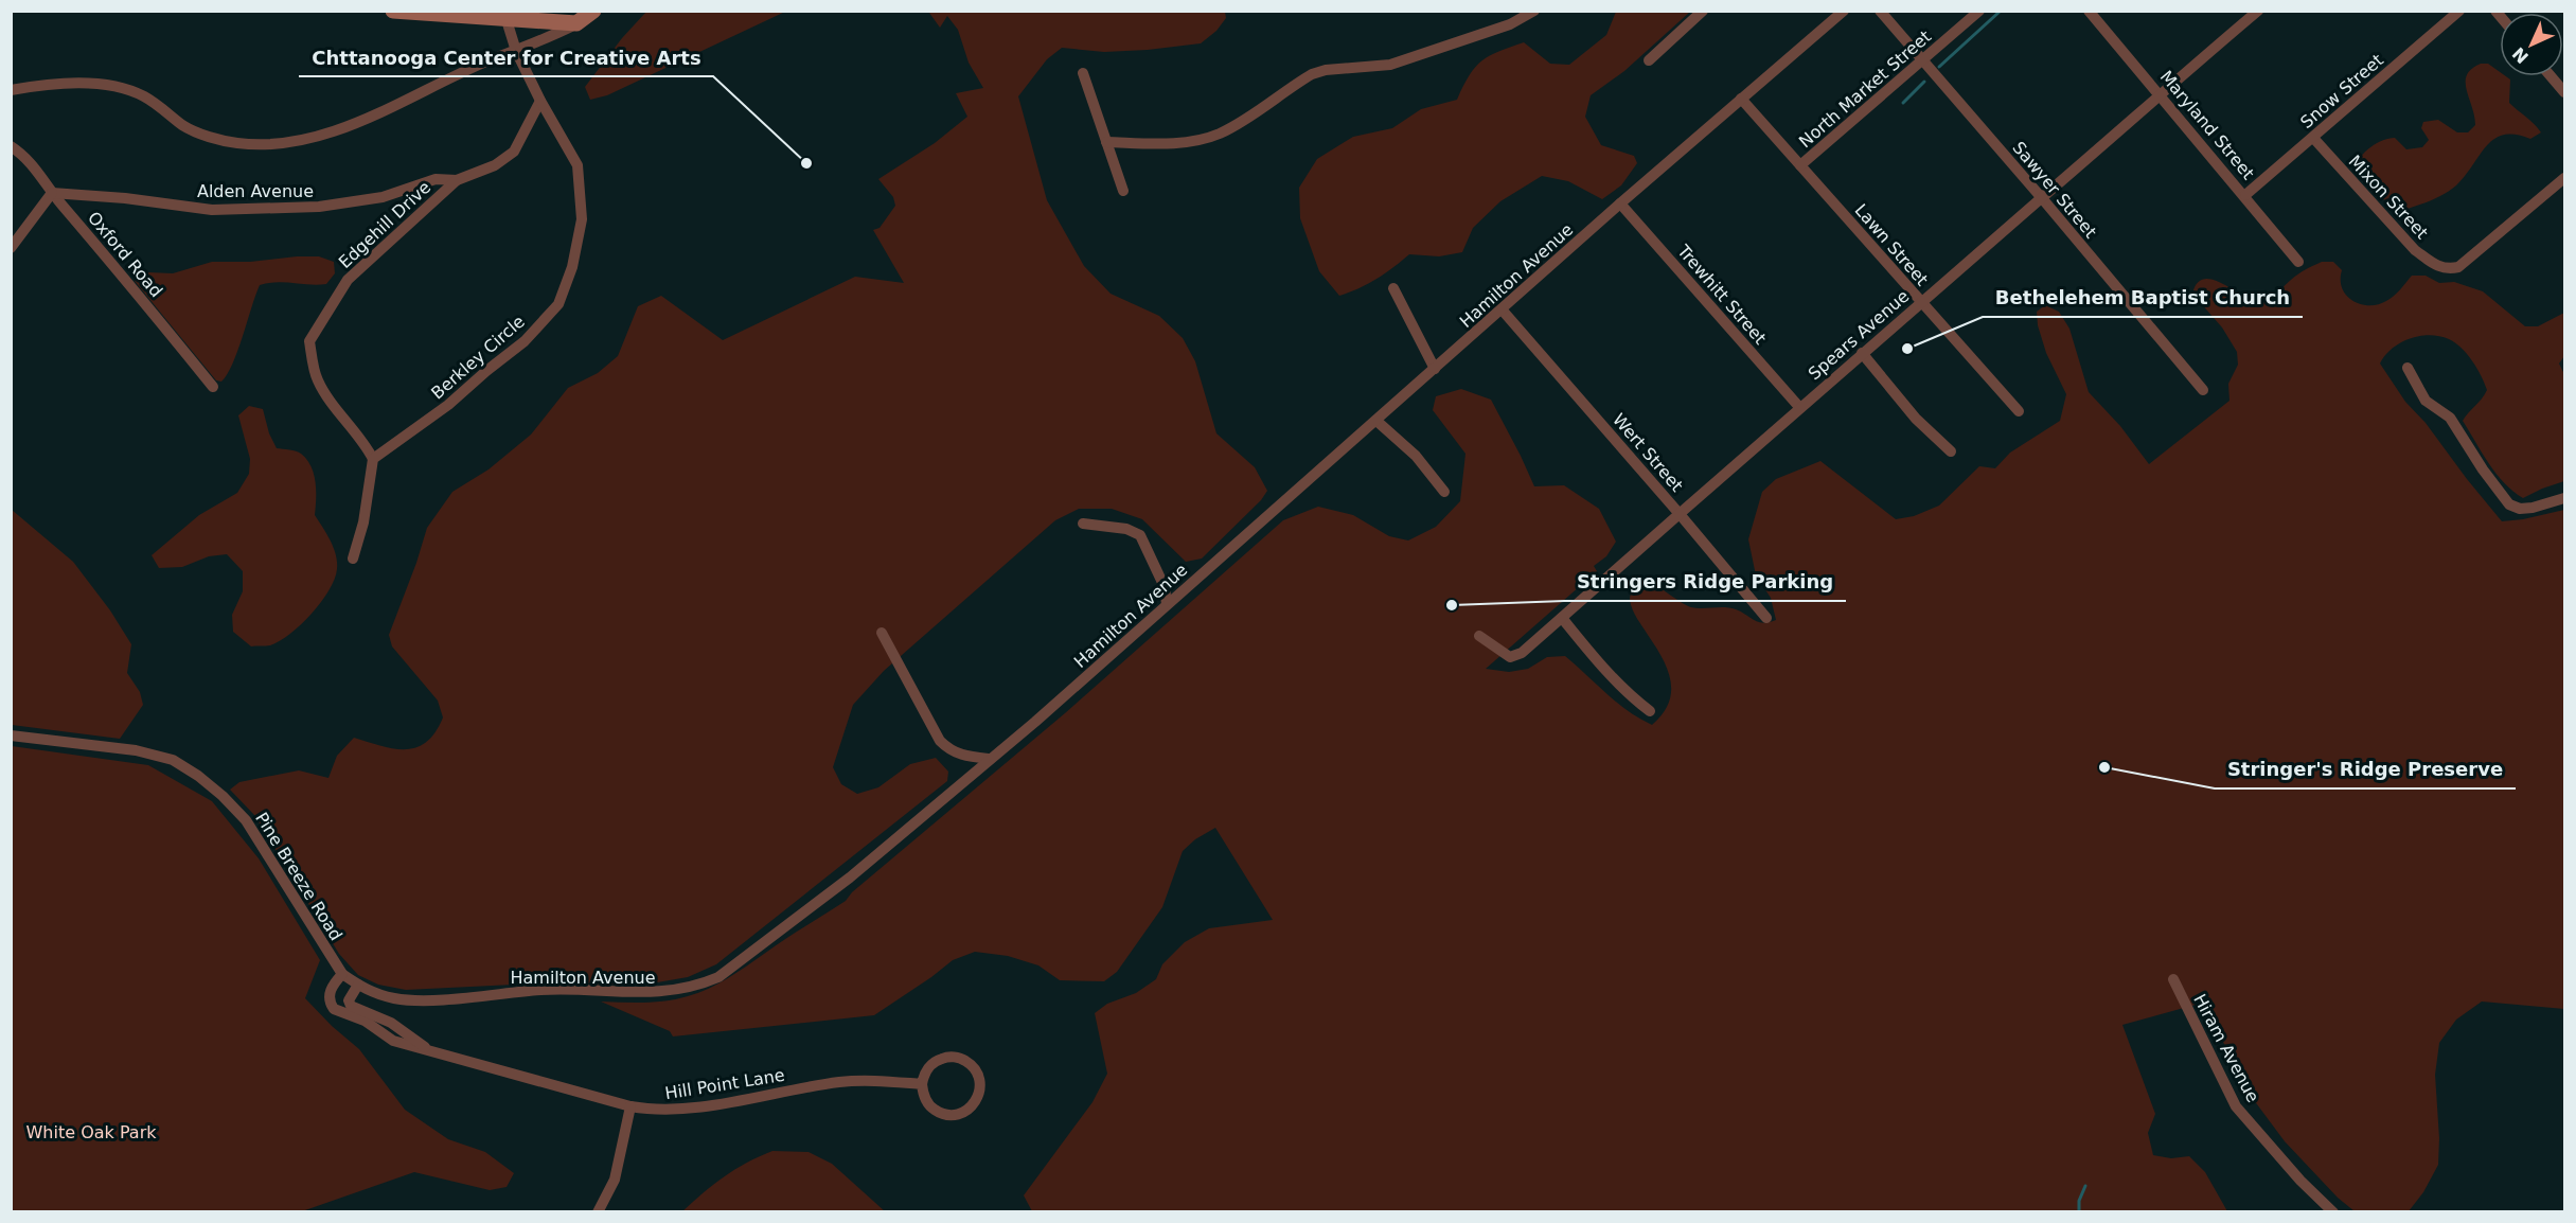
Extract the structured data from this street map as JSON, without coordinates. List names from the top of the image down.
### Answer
{
  "streets": {
    "street": [
      "North Market Street",
      "Snow Street",
      "Maryland Street",
      "Sawyer Street",
      "Alden Avenue",
      "Mixon Street",
      "Edgehill Drive",
      "Lawn Street",
      "Oxford Road",
      "Hamilton Avenue",
      "Trewhitt Street",
      "Spears Avenue",
      "Berkley Circle",
      "Wert Street",
      "Pine Breeze Road",
      "Hiram Avenue",
      "Hill Point Lane"
    ]
  },
  "crossings": [
    ["North Market Street", "Sawyer Street"],
    ["North Market Street", "Lawn Street"],
    ["Snow Street", "Maryland Street"],
    ["Snow Street", "Mixon Street"],
    ["Maryland Street", "Spears Avenue"],
    ["Sawyer Street", "Spears Avenue"],
    ["Alden Avenue", "Edgehill Drive"],
    ["Alden Avenue", "Oxford Road"],
    ["Edgehill Drive", "Berkley Circle"],
    ["Lawn Street", "Hamilton Avenue"],
    ["Lawn Street", "Spears Avenue"],
    ["Hamilton Avenue", "Trewhitt Street"],
    ["Hamilton Avenue", "Wert Street"],
    ["Hamilton Avenue", "Pine Breeze Road"],
    ["Hamilton Avenue", "Hill Point Lane"],
    ["Trewhitt Street", "Spears Avenue"],
    ["Spears Avenue", "Wert Street"],
    ["Pine Breeze Road", "Hill Point Lane"]
  ],
  "parks": ["White Oak Park"],
  "places": [
    "Chttanooga Center for Creative Arts",
    "Bethelehem Baptist Church",
    "Stringers Ridge Parking",
    "Stringer's Ridge Preserve"
  ],
  "north": "bottom left"
}
